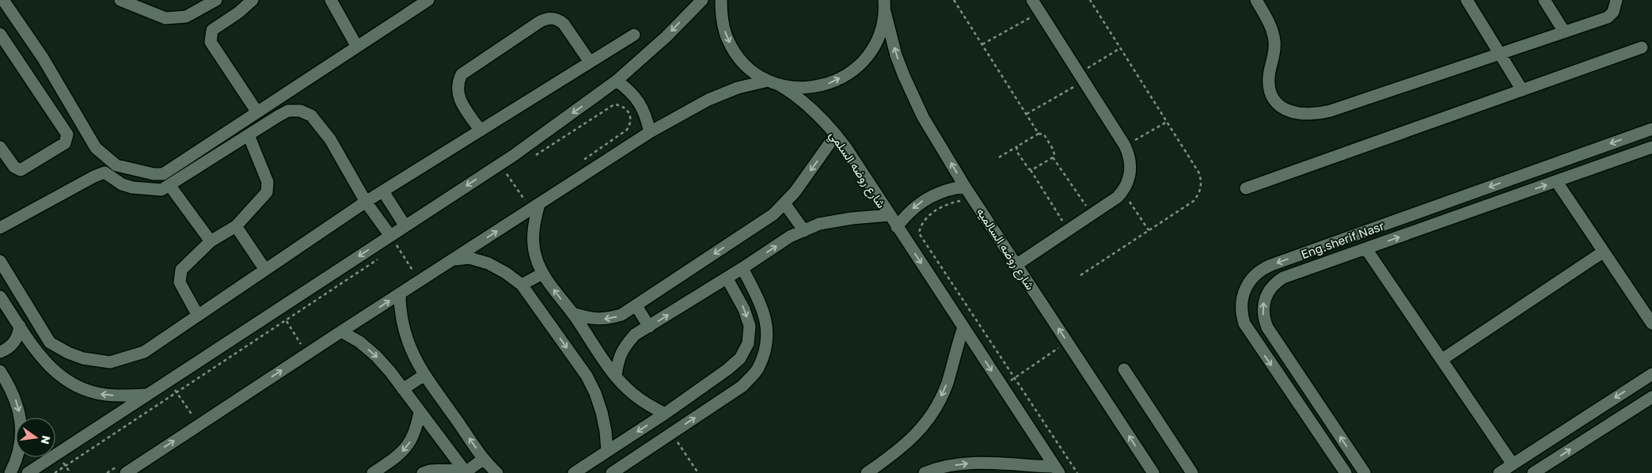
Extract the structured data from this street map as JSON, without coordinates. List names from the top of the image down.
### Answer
{
  "streets": {
    "street": ["شارع روضه السلمي", "Eng.sherif Nasr", "شارع روضه السالميه"]
  },
  "north": "right"
}
